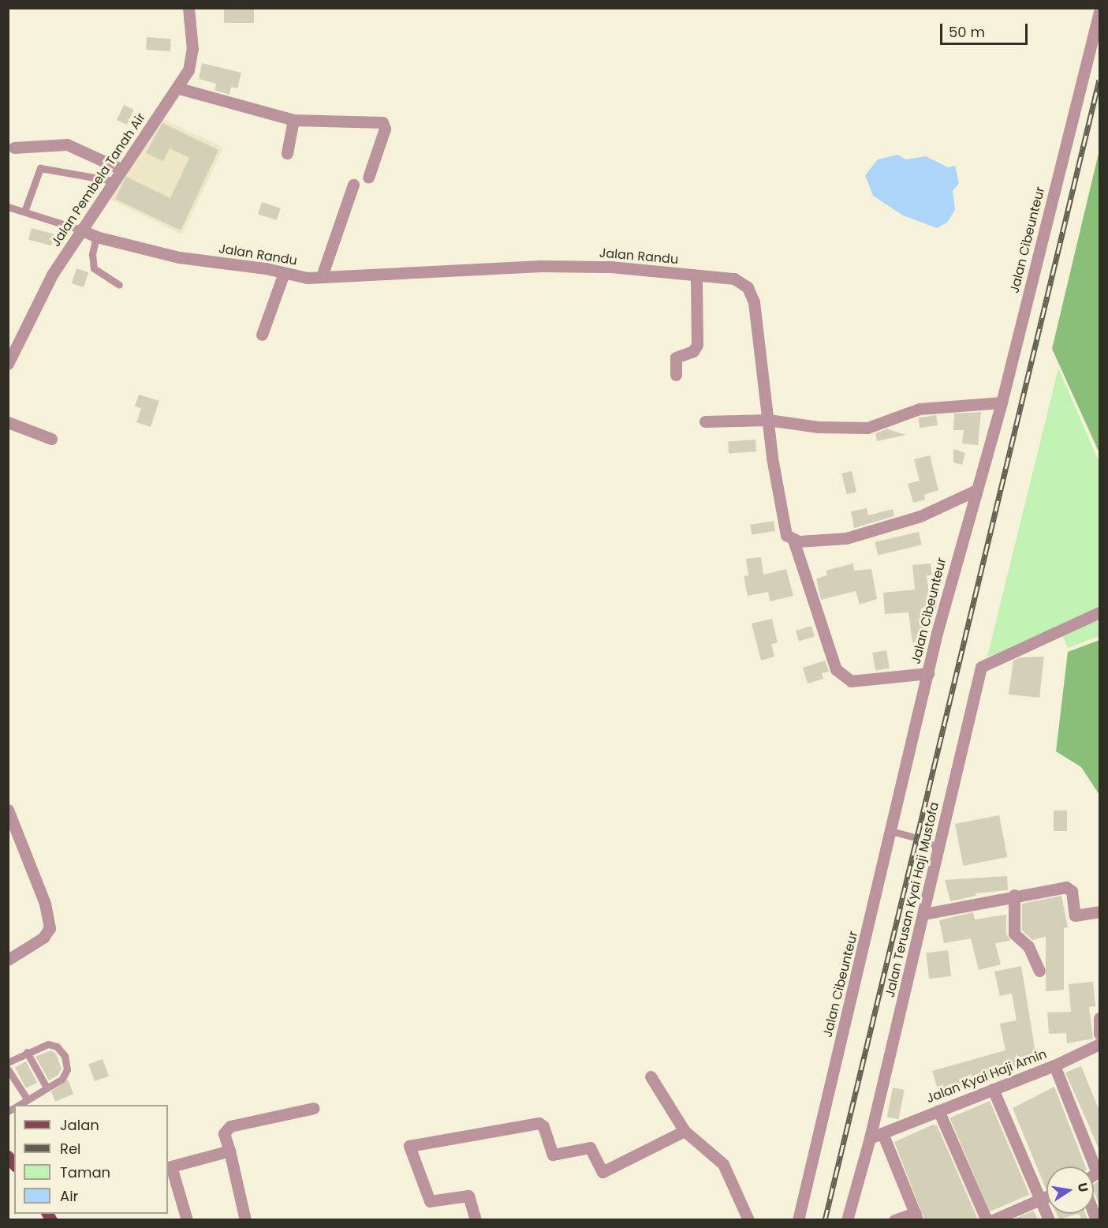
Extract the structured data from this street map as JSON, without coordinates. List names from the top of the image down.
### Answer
{
  "streets": {
    "street": [
      "Jalan Pembela Tanah Air",
      "Jalan Cibeunteur",
      "Jalan Randu",
      "Jalan Terusan Kyai Haji Mustofa",
      "Jalan Kyai Haji Amin"
    ]
  },
  "crossings": [
    ["Jalan Pembela Tanah Air", "Jalan Randu"],
    ["Jalan Cibeunteur", "Jalan Randu"],
    ["Jalan Terusan Kyai Haji Mustofa", "Jalan Kyai Haji Amin"]
  ],
  "legend": [
    "Jalan",
    "Rel",
    "Taman",
    "Air"
  ],
  "scale_bar": "50 m",
  "north": "right"
}
